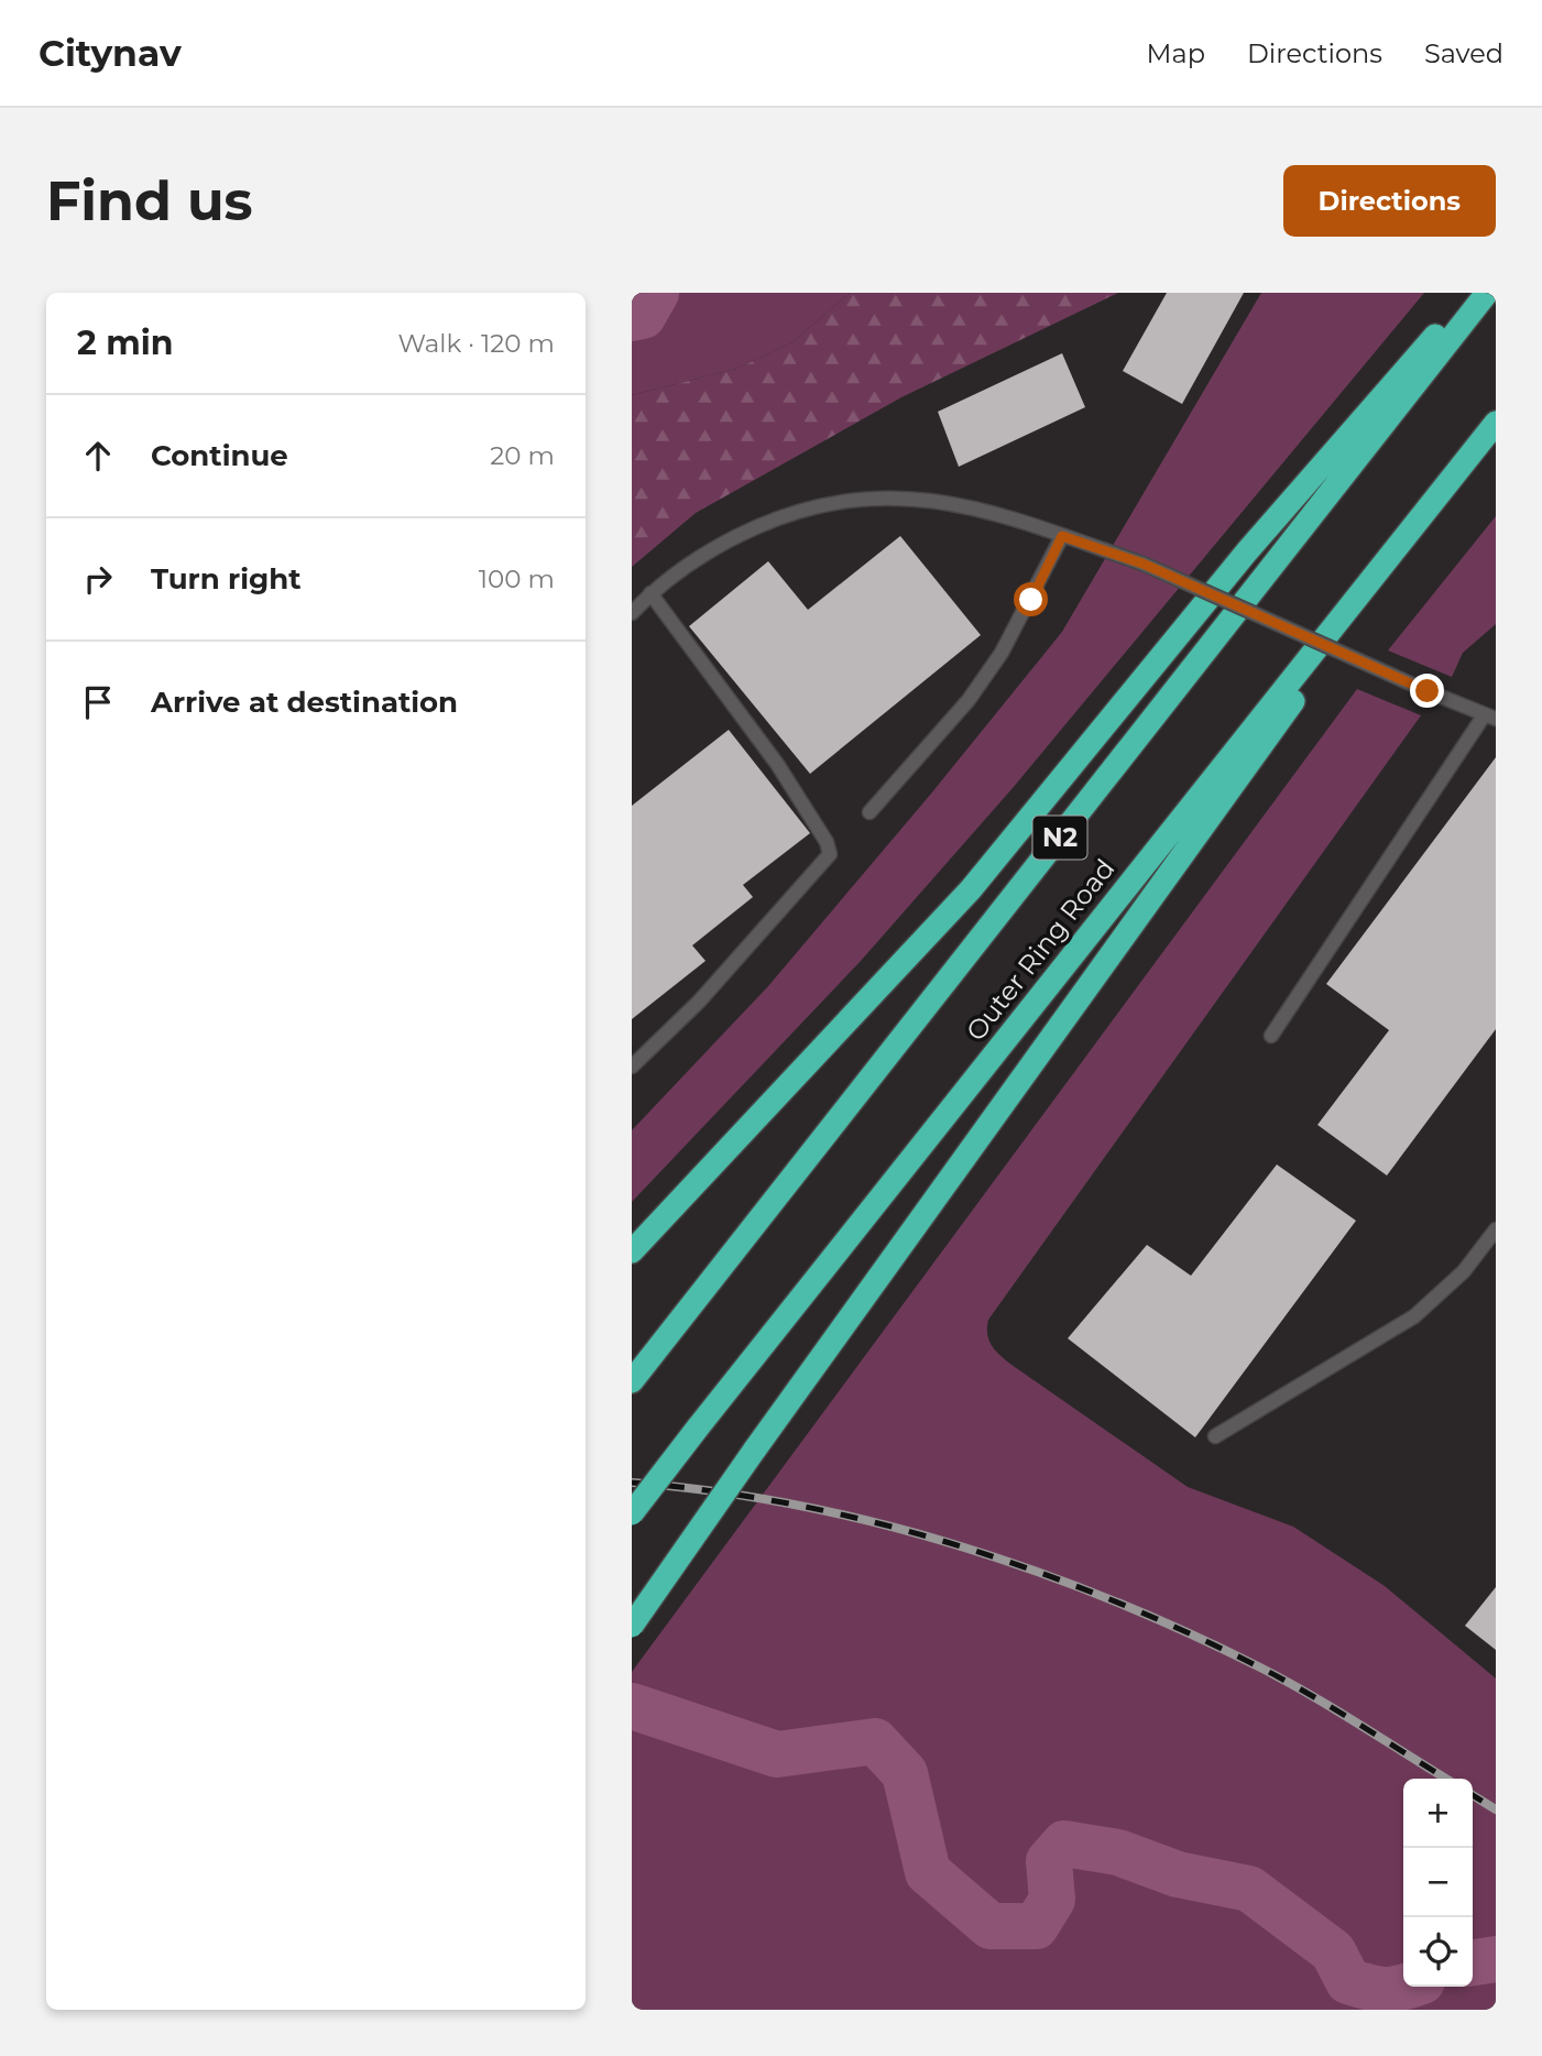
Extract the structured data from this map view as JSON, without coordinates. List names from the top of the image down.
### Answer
{
  "streets": {
    "highway": ["N2", "Outer Ring Road"]
  },
  "page": {
    "header": "Citynav",
    "nav": ["Map", "Directions", "Saved"],
    "buttons": "Directions",
    "title": "Find us",
    "heading": ["2 min", "Walk · 120 m"],
    "list": [
      ["Continue", "20 m"],
      ["Turn right", "100 m"],
      "Arrive at destination"
    ],
    "map_buttons": ["+", "−"]
  }
}
